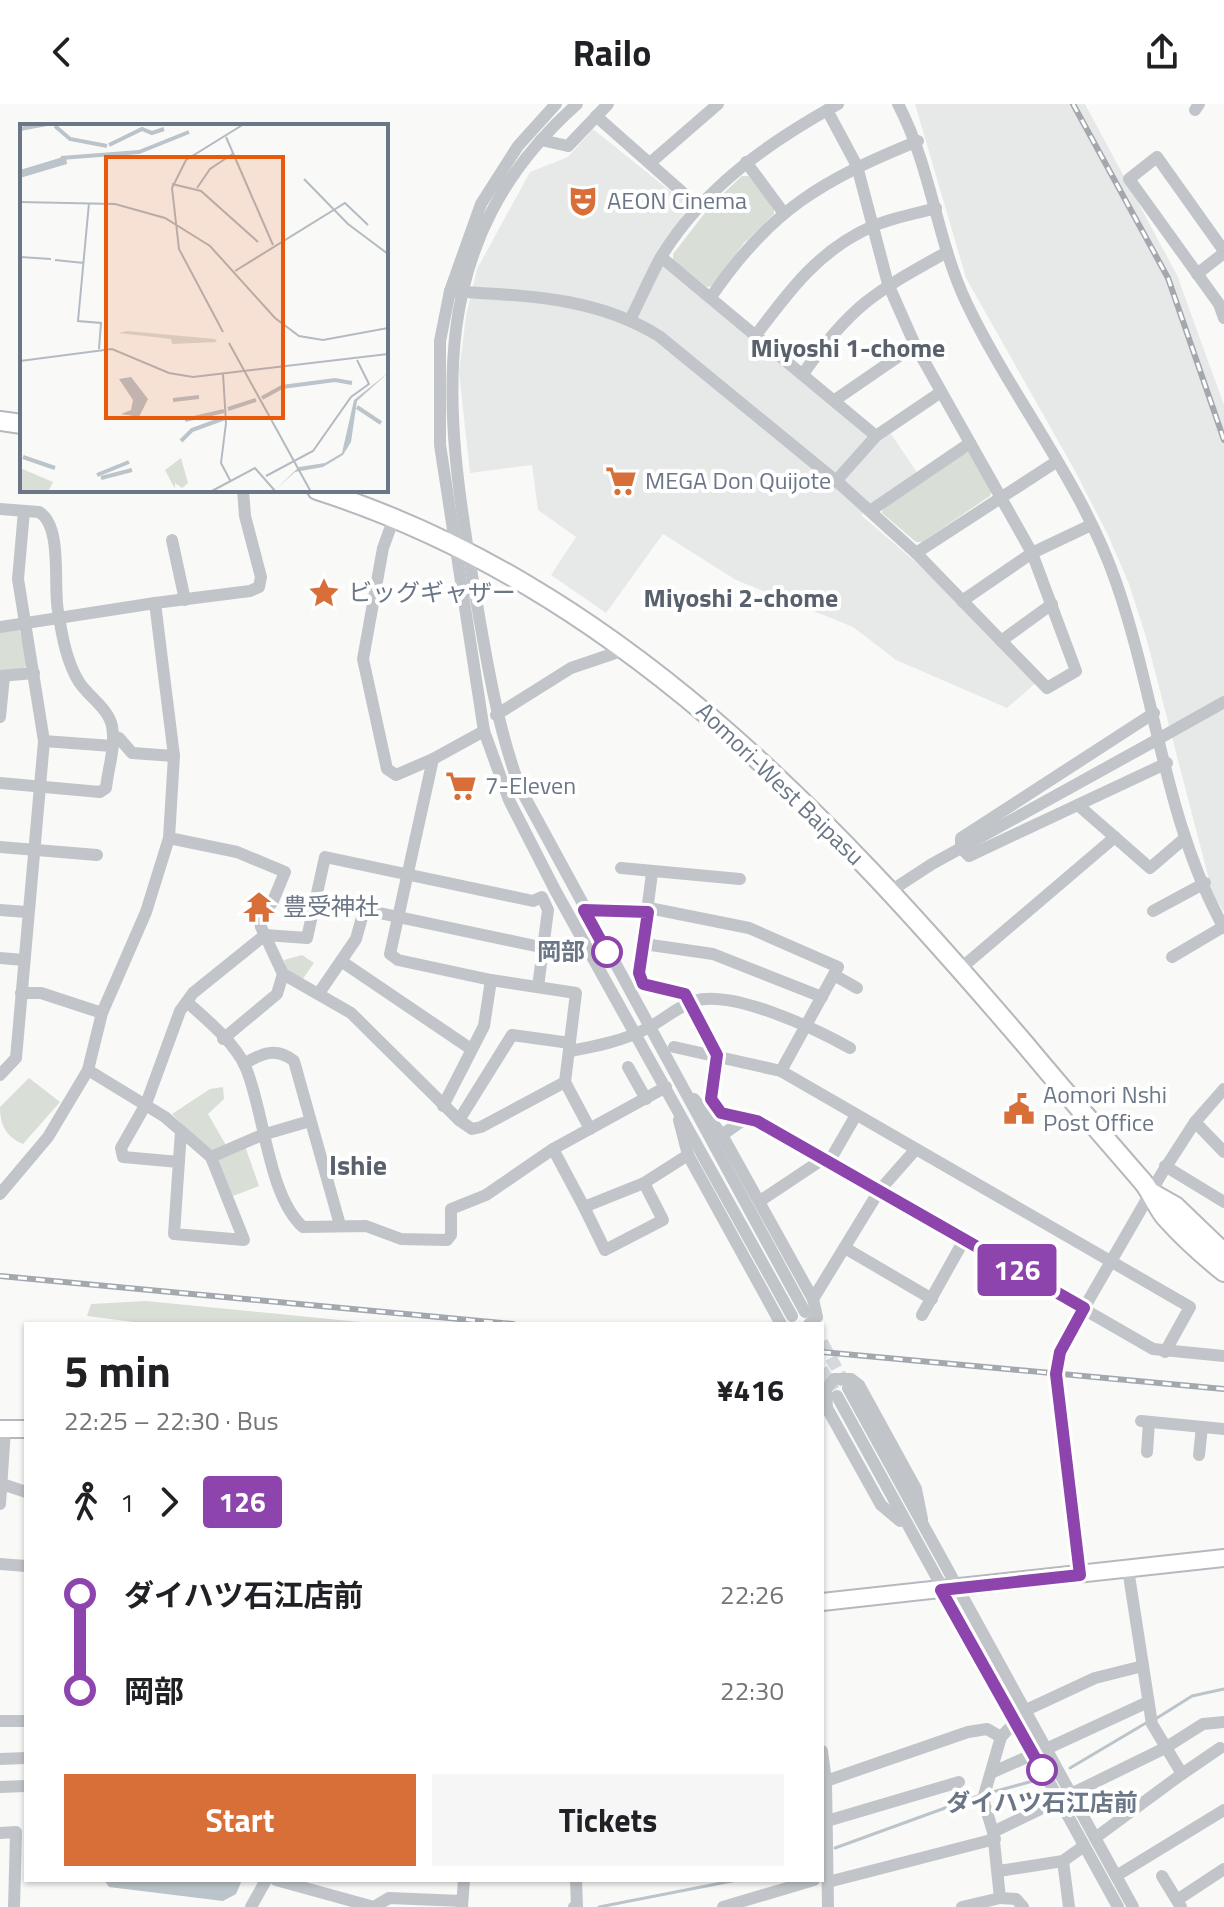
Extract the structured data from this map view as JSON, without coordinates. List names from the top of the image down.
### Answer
{
  "streets": {
    "highway": ["Aomori-West Baipasu"]
  },
  "districts": ["Miyoshi 1-chome", "Miyoshi 2-chome", "Ishie"],
  "places": {
    "theatre": ["AEON Cinema"],
    "supermarket": ["MEGA Don Quijote", "7-Eleven"],
    "place": ["ビッグギャザー"],
    "temple": ["豊受神社"],
    "other": ["岡部", "ダイハツ石江店前"],
    "public building": ["Aomori Nshi Post Office"]
  },
  "lines": ["bus line 126"],
  "page": {
    "header": "Railo",
    "on_map": "126",
    "heading": ["5 min", "22:25 – 22:30 · Bus", "¥416"],
    "legs": ["1", "126"],
    "list": [
      {
        "name": "ダイハツ石江店前",
        "value": "22:26"
      },
      {
        "name": "岡部",
        "value": "22:30"
      }
    ],
    "buttons": ["Start", "Tickets"]
  }
}
